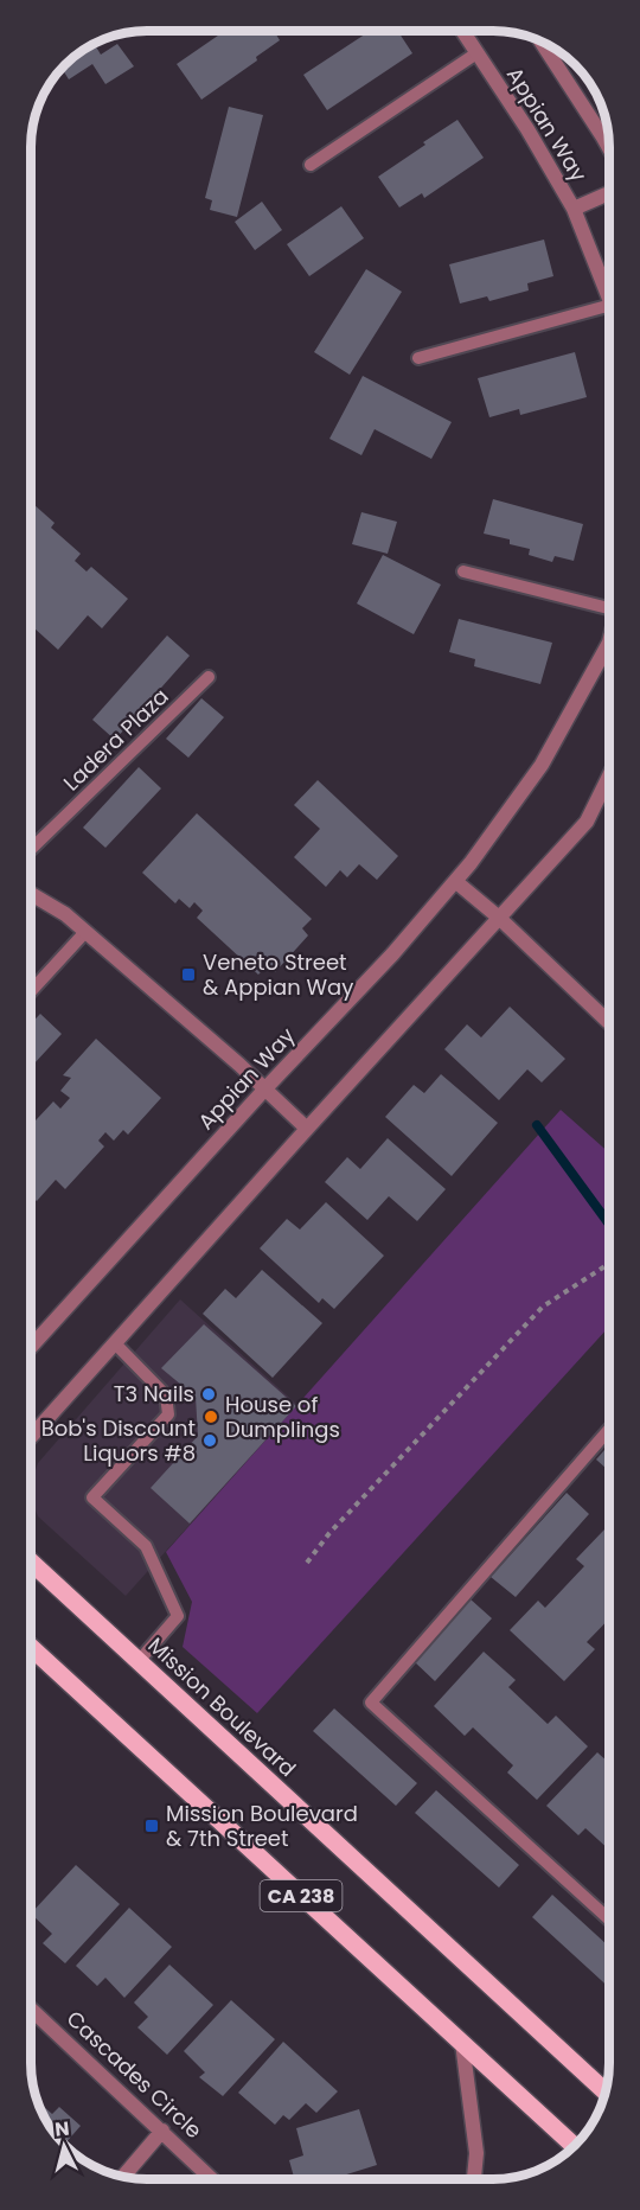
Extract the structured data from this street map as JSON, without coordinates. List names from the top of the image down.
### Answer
{
  "streets": {
    "main road": ["Mission Boulevard", "CA 238"],
    "street": ["Appian Way", "Cascades Circle"],
    "lane": ["Ladera Plaza"]
  },
  "places": {
    "transit": ["Veneto Street & Appian Way", "Mission Boulevard & 7th Street"],
    "other": ["T3 Nails", "House of Dumplings", "Bob's Discount Liquors #8"]
  },
  "north": "top"
}
